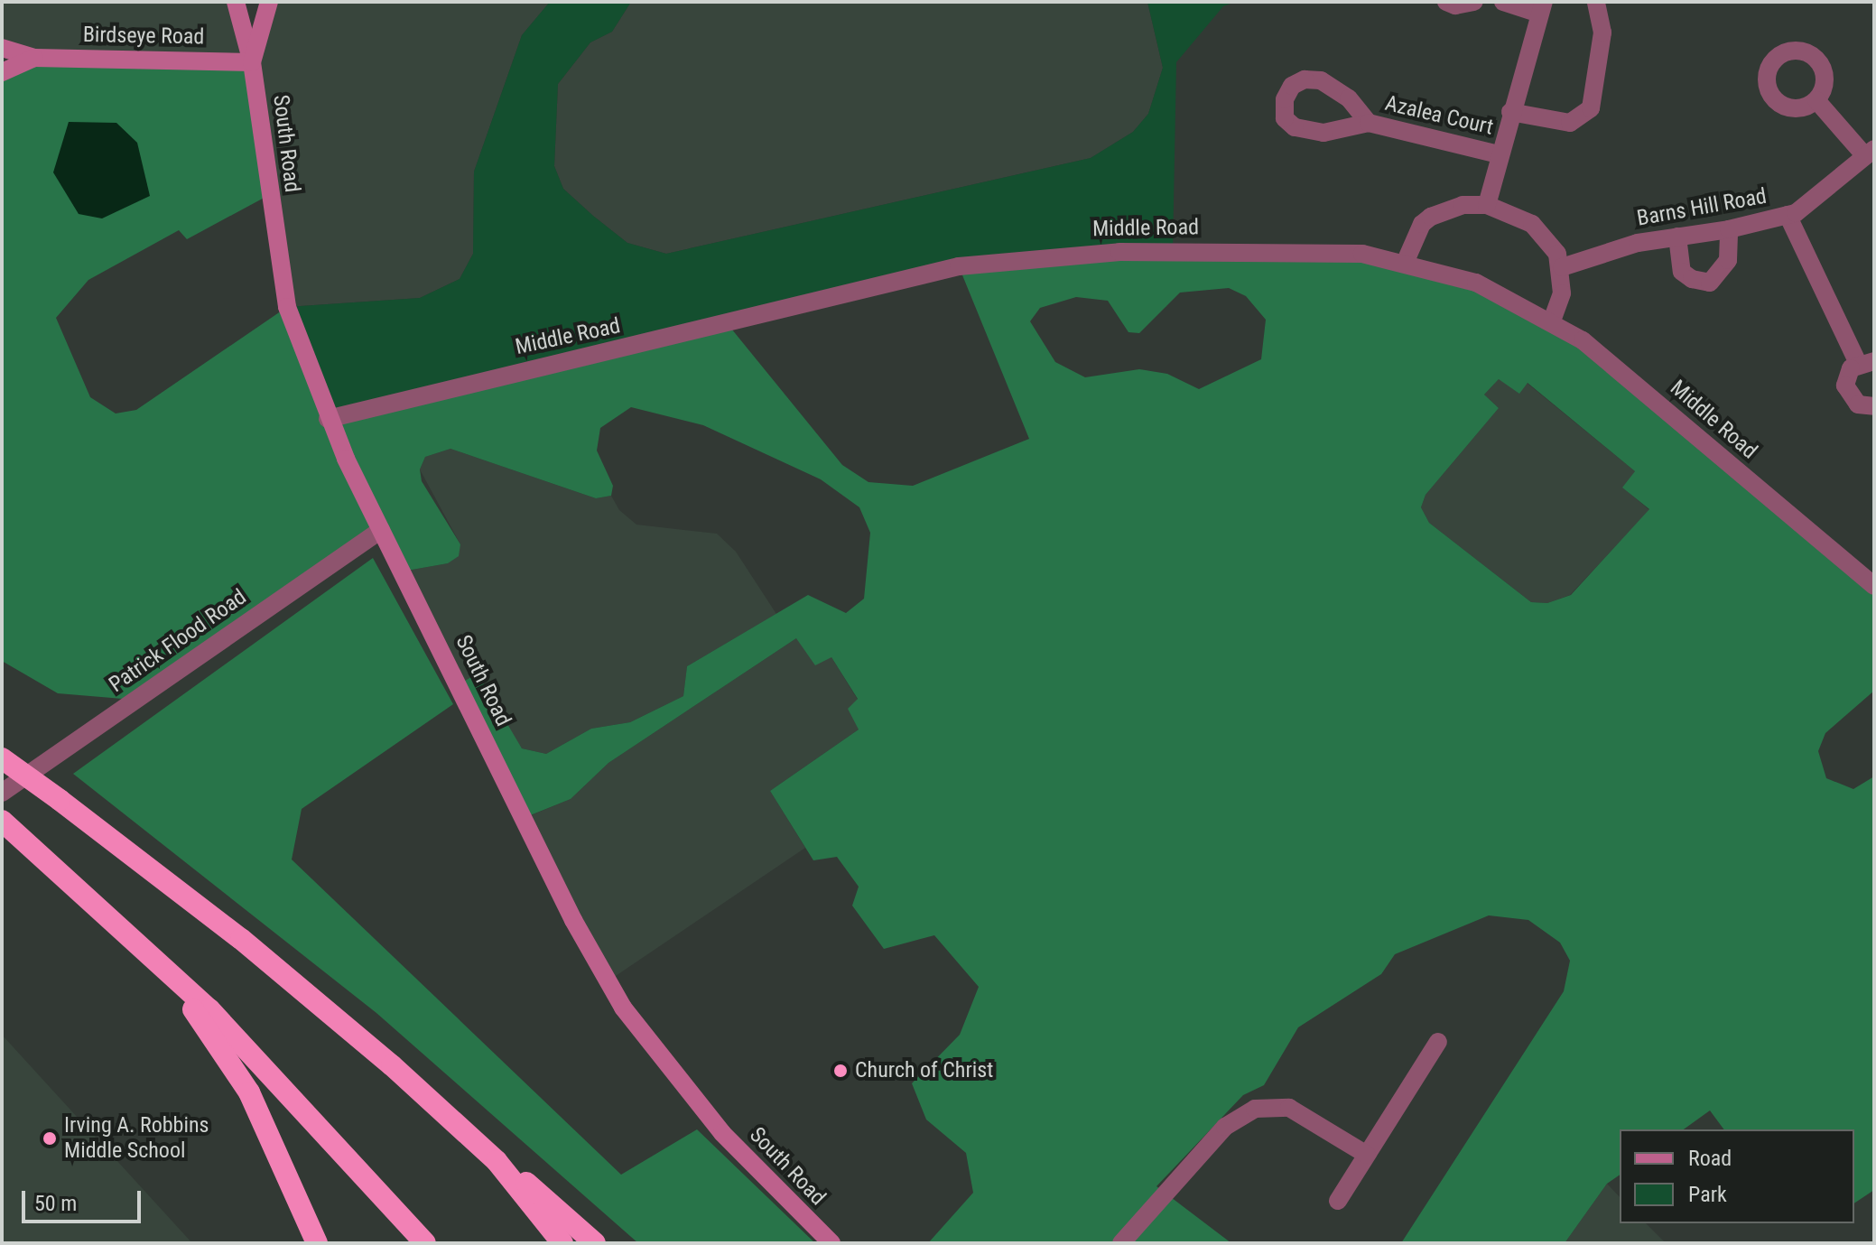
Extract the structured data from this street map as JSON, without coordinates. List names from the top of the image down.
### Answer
{
  "streets": {
    "main road": ["Birdseye Road", "South Road"],
    "street": [
      "Azalea Court",
      "Barns Hill Road",
      "Middle Road",
      "Patrick Flood Road"
    ]
  },
  "crossings": [
    ["Birdseye Road", "South Road"],
    ["South Road", "Middle Road"],
    ["South Road", "Patrick Flood Road"]
  ],
  "places": ["Church of Christ", "Irving A. Robbins Middle School"],
  "legend": ["Road", "Park"],
  "scale_bar": "50 m"
}
